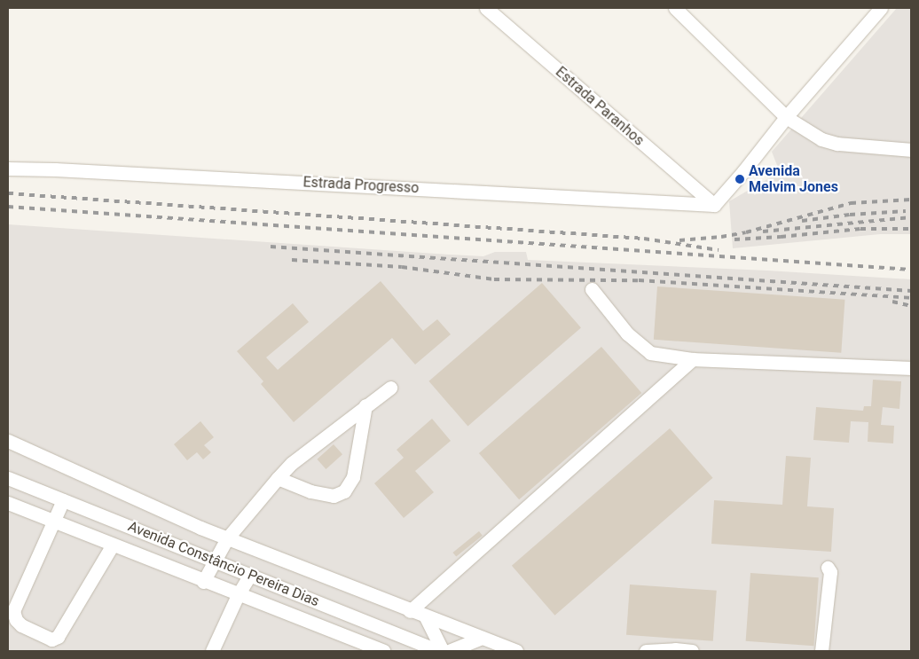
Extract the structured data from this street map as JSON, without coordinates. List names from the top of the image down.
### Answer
{
  "streets": {
    "street": ["Estrada Paranhos", "Estrada Progresso", "Avenida Constâncio Pereira Dias"]
  },
  "crossings": [
    ["Estrada Paranhos", "Estrada Progresso"]
  ],
  "places": ["Avenida Melvim Jones"]
}
